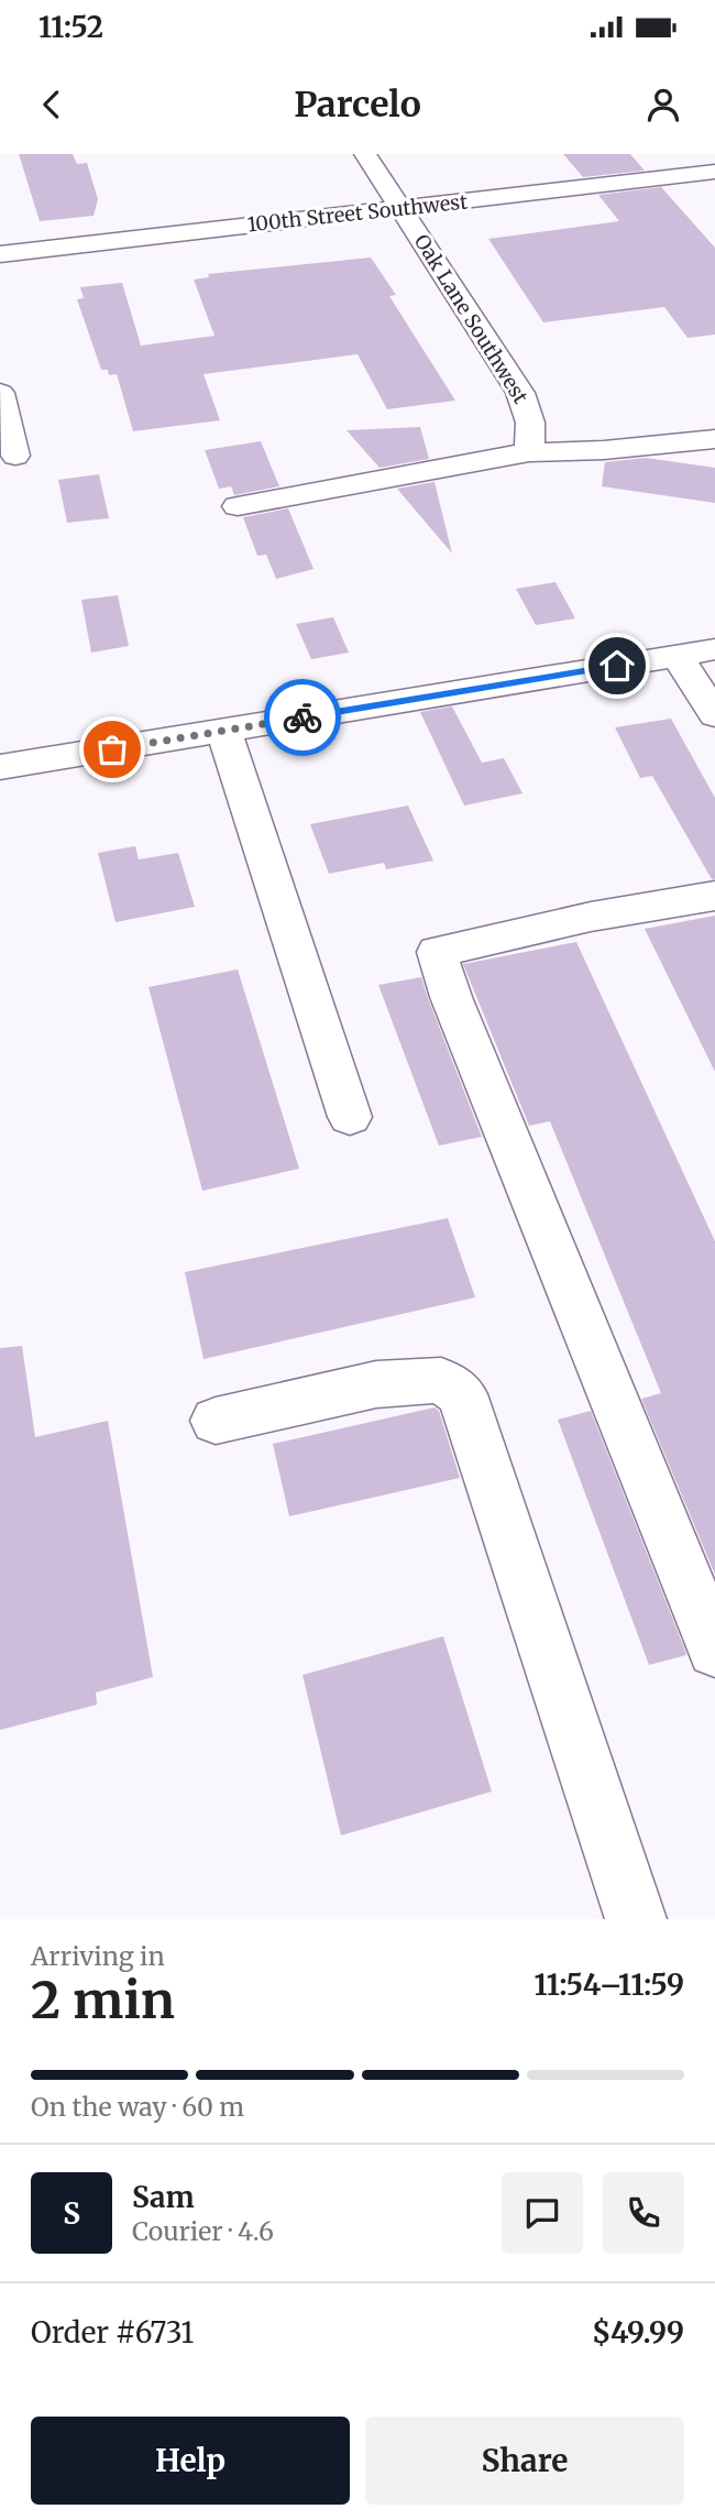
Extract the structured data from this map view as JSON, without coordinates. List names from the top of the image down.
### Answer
{
  "streets": {
    "street": ["100th Street Southwest", "Oak Lane Southwest"]
  },
  "crossings": [
    ["100th Street Southwest", "Oak Lane Southwest"]
  ],
  "page": {
    "status": "11:52",
    "header": "Parcelo",
    "heading": ["2 min", "Arriving in", "11:54–11:59"],
    "panel": [
      "Sam",
      "Courier · 4.6",
      "Order #6731",
      "$49.99"
    ],
    "bar": "On the way · 60 m",
    "round": "S",
    "buttons": ["Help", "Share"]
  }
}
